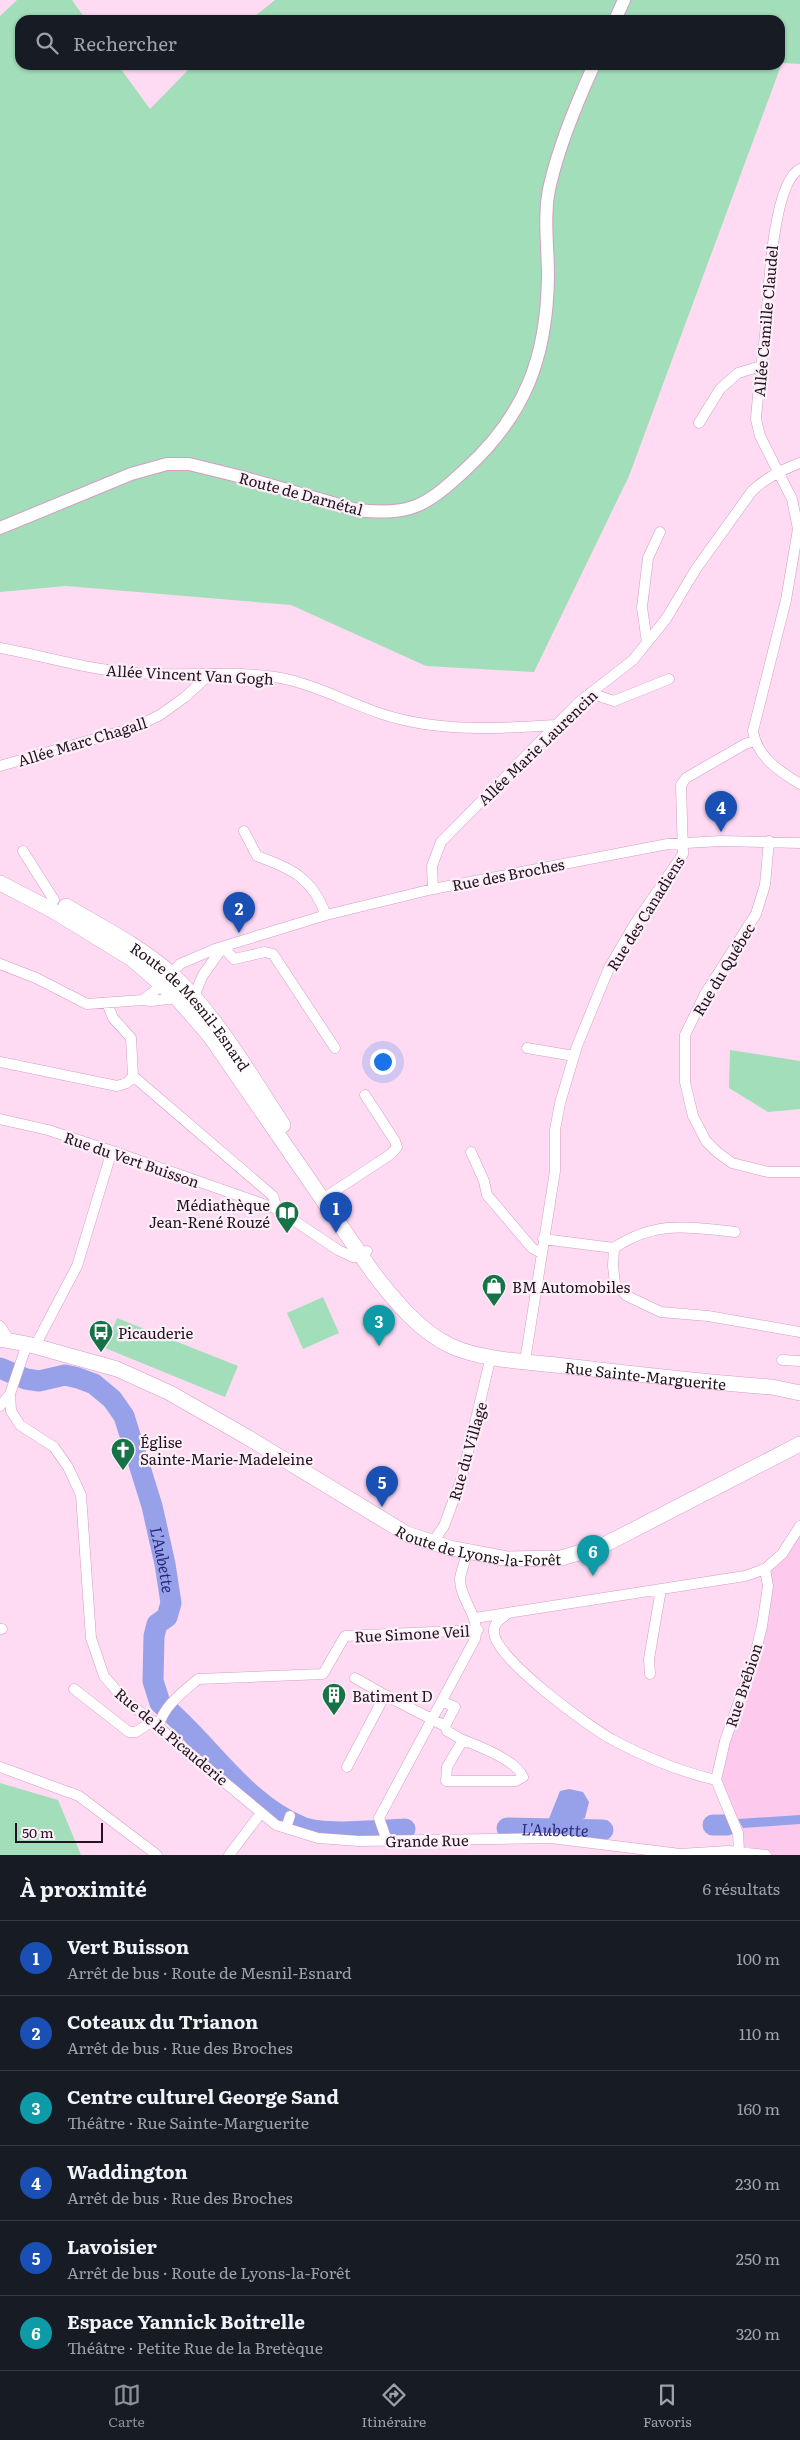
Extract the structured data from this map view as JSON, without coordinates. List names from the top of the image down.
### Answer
{
  "streets": {
    "main road": ["Route de Mesnil-Esnard", "Rue Sainte-Marguerite", "Route de Lyons-la-Forêt"],
    "street": [
      "Allée Camille Claudel",
      "Route de Darnétal",
      "Allée Vincent Van Gogh",
      "Allée Marc Chagall",
      "Allée Marie Laurencin",
      "Rue des Broches",
      "Rue des Canadiens",
      "Rue du Québec",
      "Rue du Vert Buisson",
      "Rue du Village",
      "Rue Simone Veil",
      "Rue Brébion",
      "Rue de la Picauderie",
      "Grande Rue"
    ]
  },
  "crossings": [
    ["Allée Camille Claudel", "Allée Marie Laurencin"],
    ["Allée Vincent Van Gogh", "Allée Marc Chagall"],
    ["Allée Vincent Van Gogh", "Allée Marie Laurencin"],
    ["Allée Marie Laurencin", "Rue des Broches"],
    ["Rue des Broches", "Rue des Canadiens"],
    ["Rue des Broches", "Rue du Québec"],
    ["Rue des Broches", "Route de Mesnil-Esnard"],
    ["Rue des Canadiens", "Rue Sainte-Marguerite"],
    ["Route de Mesnil-Esnard", "Rue du Vert Buisson"],
    ["Route de Mesnil-Esnard", "Rue Sainte-Marguerite"],
    ["Rue du Vert Buisson", "Rue Sainte-Marguerite"],
    ["Rue Sainte-Marguerite", "Rue du Village"],
    ["Rue du Village", "Route de Lyons-la-Forêt"],
    ["Rue Simone Veil", "Rue de la Picauderie"],
    ["Rue de la Picauderie", "Grande Rue"]
  ],
  "water": ["L'Aubette"],
  "places": {
    "library": ["Médiathèque Jean-René Rouzé"],
    "shop": ["BM Automobiles"],
    "bus stop": ["Picauderie"],
    "church": ["Église Sainte-Marie-Madeleine"],
    "building": ["Batiment D"]
  },
  "scale_bar": "50 m",
  "page": {
    "search": "Rechercher",
    "pins": [
      "4",
      "2",
      "1",
      "3",
      "5",
      "6"
    ],
    "scale": "50 m",
    "heading": ["À proximité", "6 résultats"],
    "list": [
      {
        "mark": "1",
        "name": "Vert Buisson",
        "note": "Arrêt de bus · Route de Mesnil-Esnard",
        "value": "100 m"
      },
      {
        "mark": "2",
        "name": "Coteaux du Trianon",
        "note": "Arrêt de bus · Rue des Broches",
        "value": "110 m"
      },
      {
        "mark": "3",
        "name": "Centre culturel George Sand",
        "note": "Théâtre · Rue Sainte-Marguerite",
        "value": "160 m"
      },
      {
        "mark": "4",
        "name": "Waddington",
        "note": "Arrêt de bus · Rue des Broches",
        "value": "230 m"
      },
      {
        "mark": "5",
        "name": "Lavoisier",
        "note": "Arrêt de bus · Route de Lyons-la-Forêt",
        "value": "250 m"
      },
      {
        "mark": "6",
        "name": "Espace Yannick Boitrelle",
        "note": "Théâtre · Petite Rue de la Bretèque",
        "value": "320 m"
      }
    ],
    "nav": ["Carte", "Itinéraire", "Favoris"]
  }
}
